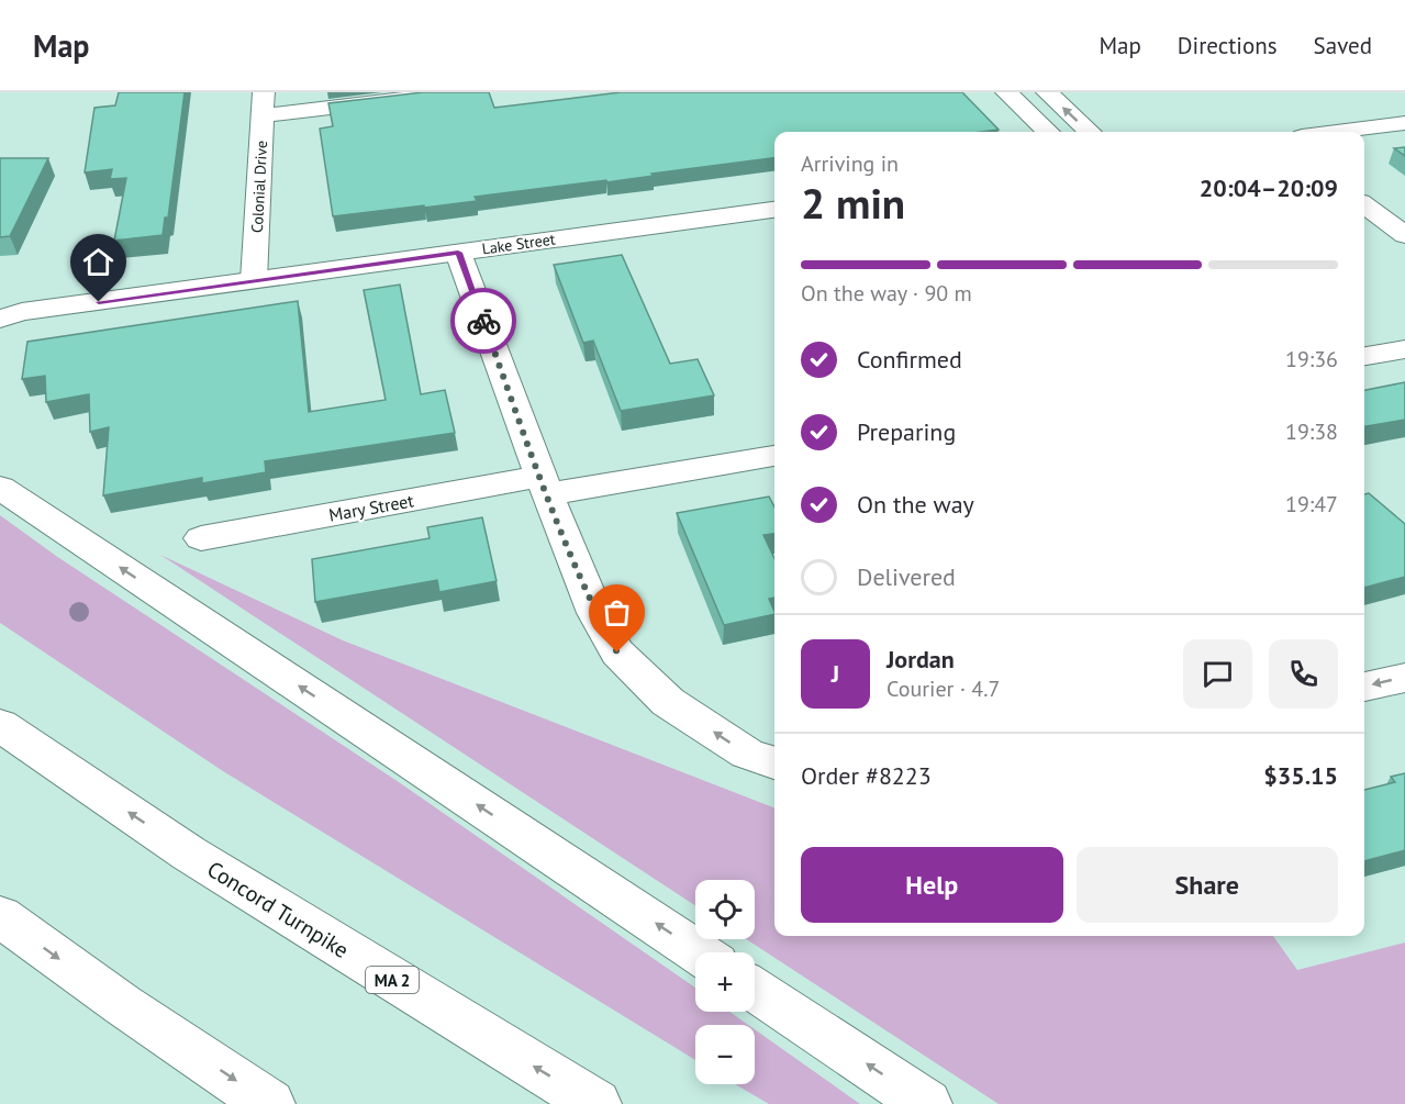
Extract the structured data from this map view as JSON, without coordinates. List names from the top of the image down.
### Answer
{
  "streets": {
    "main road": [
      "Colonial Drive",
      "Lake Street",
      "Mary Street",
      "Concord Turnpike",
      "MA 2"
    ]
  },
  "crossings": [
    ["Colonial Drive", "Lake Street"]
  ],
  "page": {
    "header": "Map",
    "nav": ["Map", "Directions", "Saved"],
    "heading": ["2 min", "Arriving in", "20:04–20:09"],
    "panel": [
      "Jordan",
      "Courier · 4.7",
      "Order #8223",
      "$35.15"
    ],
    "bar": "On the way · 90 m",
    "list": [
      ["Confirmed", "19:36"],
      ["Preparing", "19:38"],
      ["On the way", "19:47"],
      "Delivered"
    ],
    "round": "J",
    "buttons": ["Help", "Share"],
    "map_buttons": ["+", "−"]
  }
}
